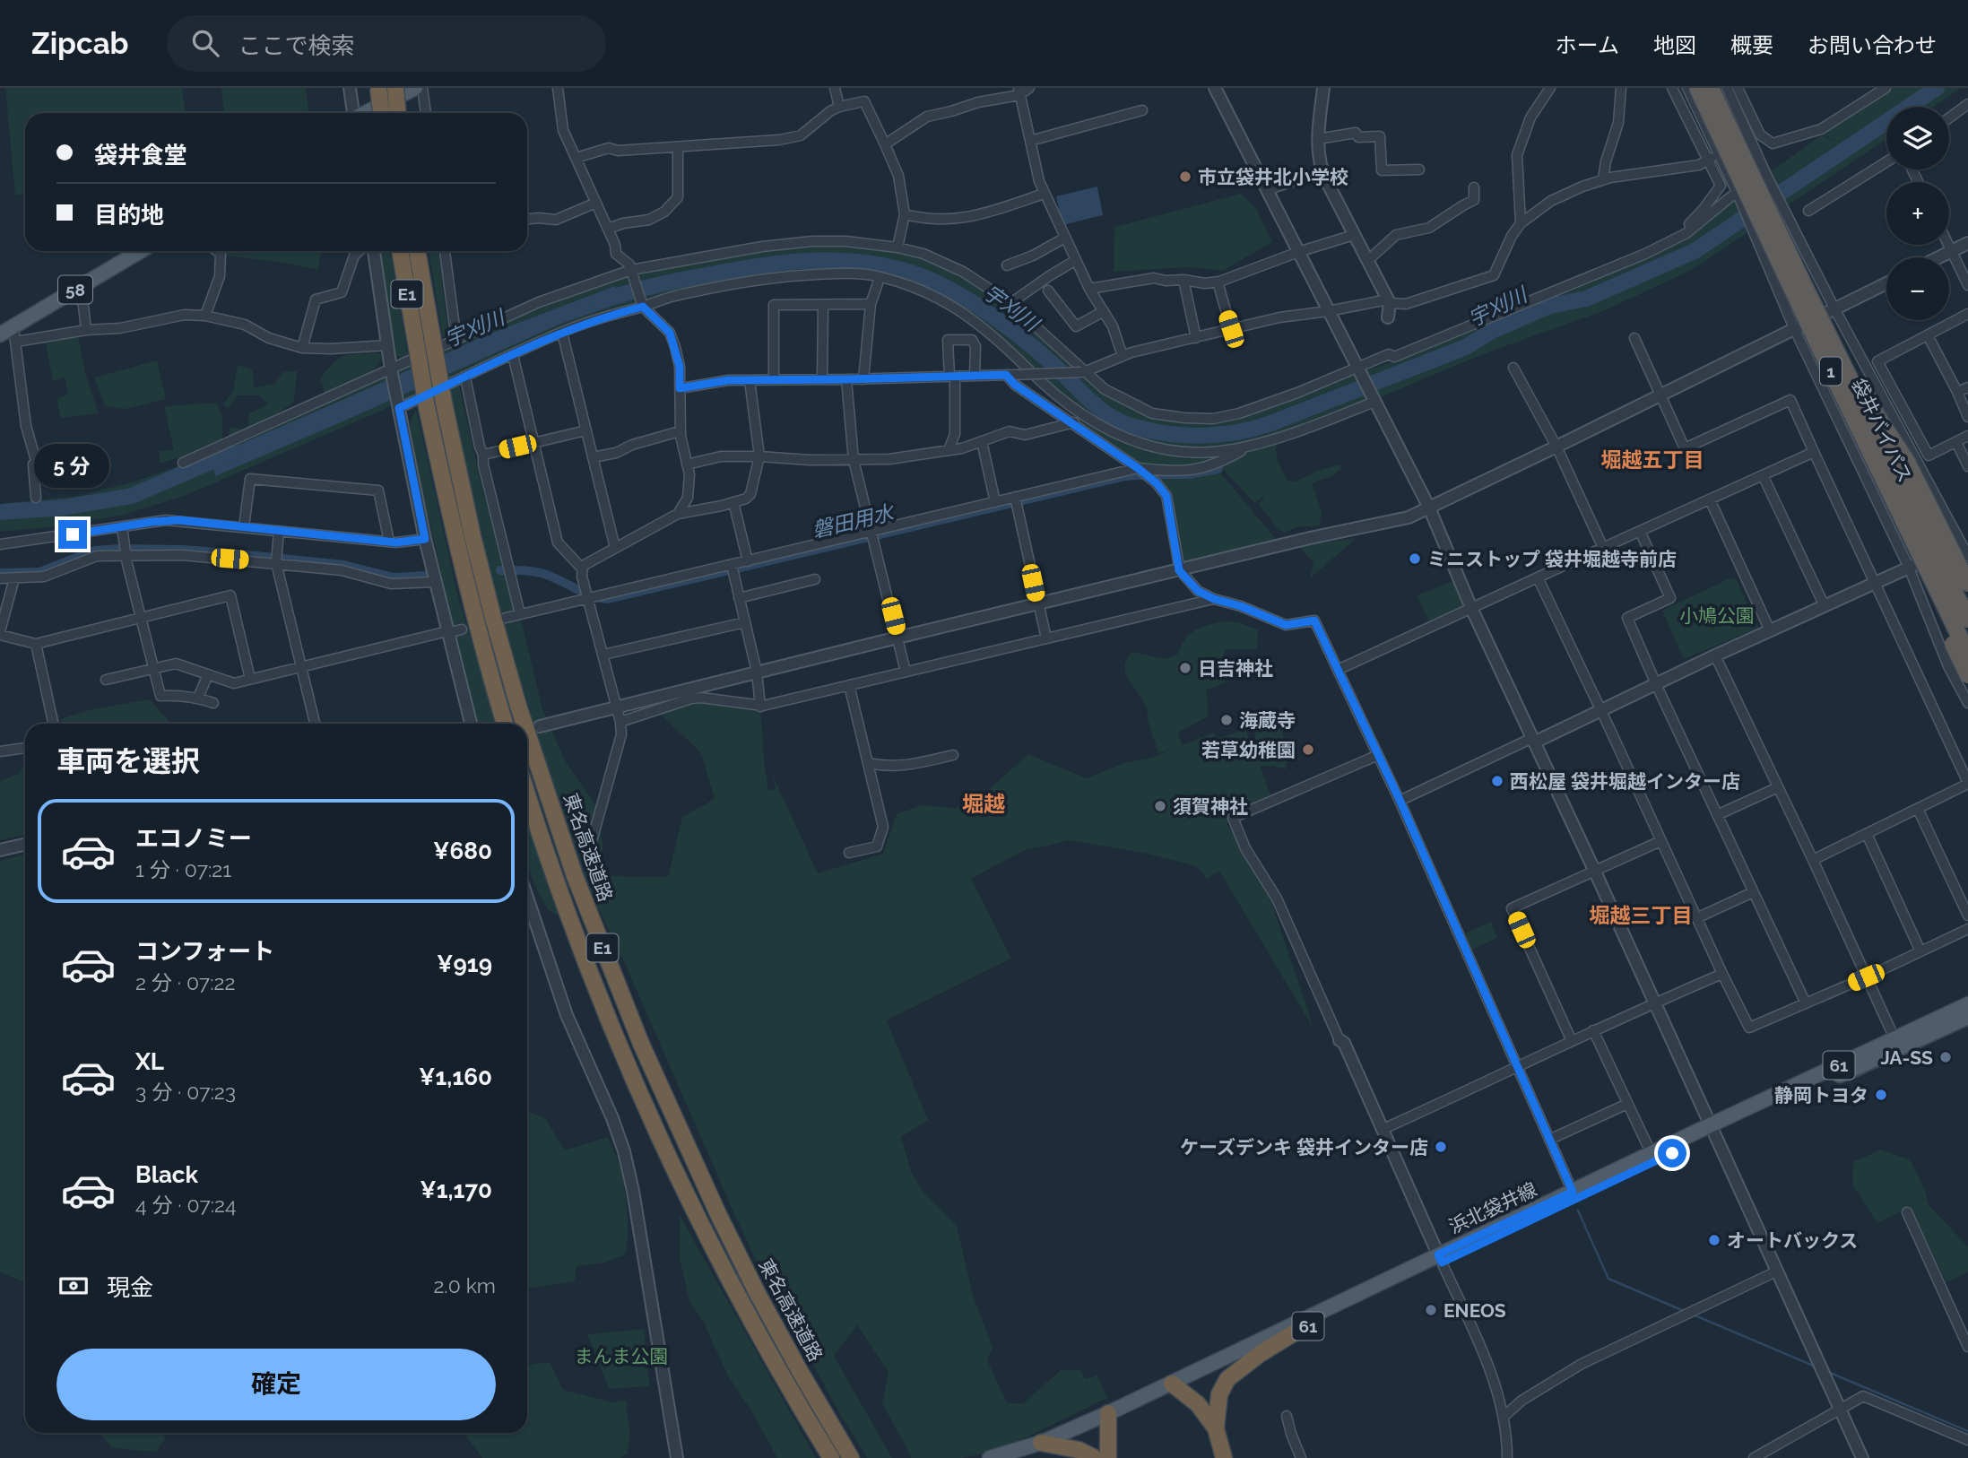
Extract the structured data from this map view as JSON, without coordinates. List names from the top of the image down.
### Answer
{
  "streets": {
    "highway": [
      "E1",
      "1",
      "袋井バイパス",
      "東名高速道路"
    ],
    "main road": ["58", "61", "浜北袋井線"]
  },
  "districts": ["堀越五丁目", "堀越", "堀越三丁目"],
  "water": ["宇刈川", "磐田用水"],
  "parks": ["小鳩公園", "まんま公園"],
  "places": [
    "市立袋井北小学校",
    "ミニストップ 袋井堀越寺前店",
    "日吉神社",
    "海蔵寺",
    "若草幼稚園",
    "西松屋 袋井堀越インター店",
    "須賀神社",
    "JA-SS",
    "静岡トヨタ",
    "ケーズデンキ 袋井インター店",
    "オートバックス",
    "ENEOS"
  ],
  "page": {
    "header": "Zipcab",
    "search": "ここで検索",
    "nav": [
      "ホーム",
      "地図",
      "概要",
      "お問い合わせ"
    ],
    "map_buttons": ["+", "−"],
    "banner": ["袋井食堂", "目的地"],
    "bubble": "5 分",
    "heading": "車両を選択",
    "list": [
      {
        "name": "エコノミー",
        "note": "1 分 · 07:21",
        "value": "¥680"
      },
      {
        "name": "コンフォート",
        "note": "2 分 · 07:22",
        "value": "¥919"
      },
      {
        "name": "XL",
        "note": "3 分 · 07:23",
        "value": "¥1,160"
      },
      {
        "name": "Black",
        "note": "4 分 · 07:24",
        "value": "¥1,170"
      }
    ],
    "pay": ["現金", "2.0 km"],
    "buttons": "確定"
  }
}
